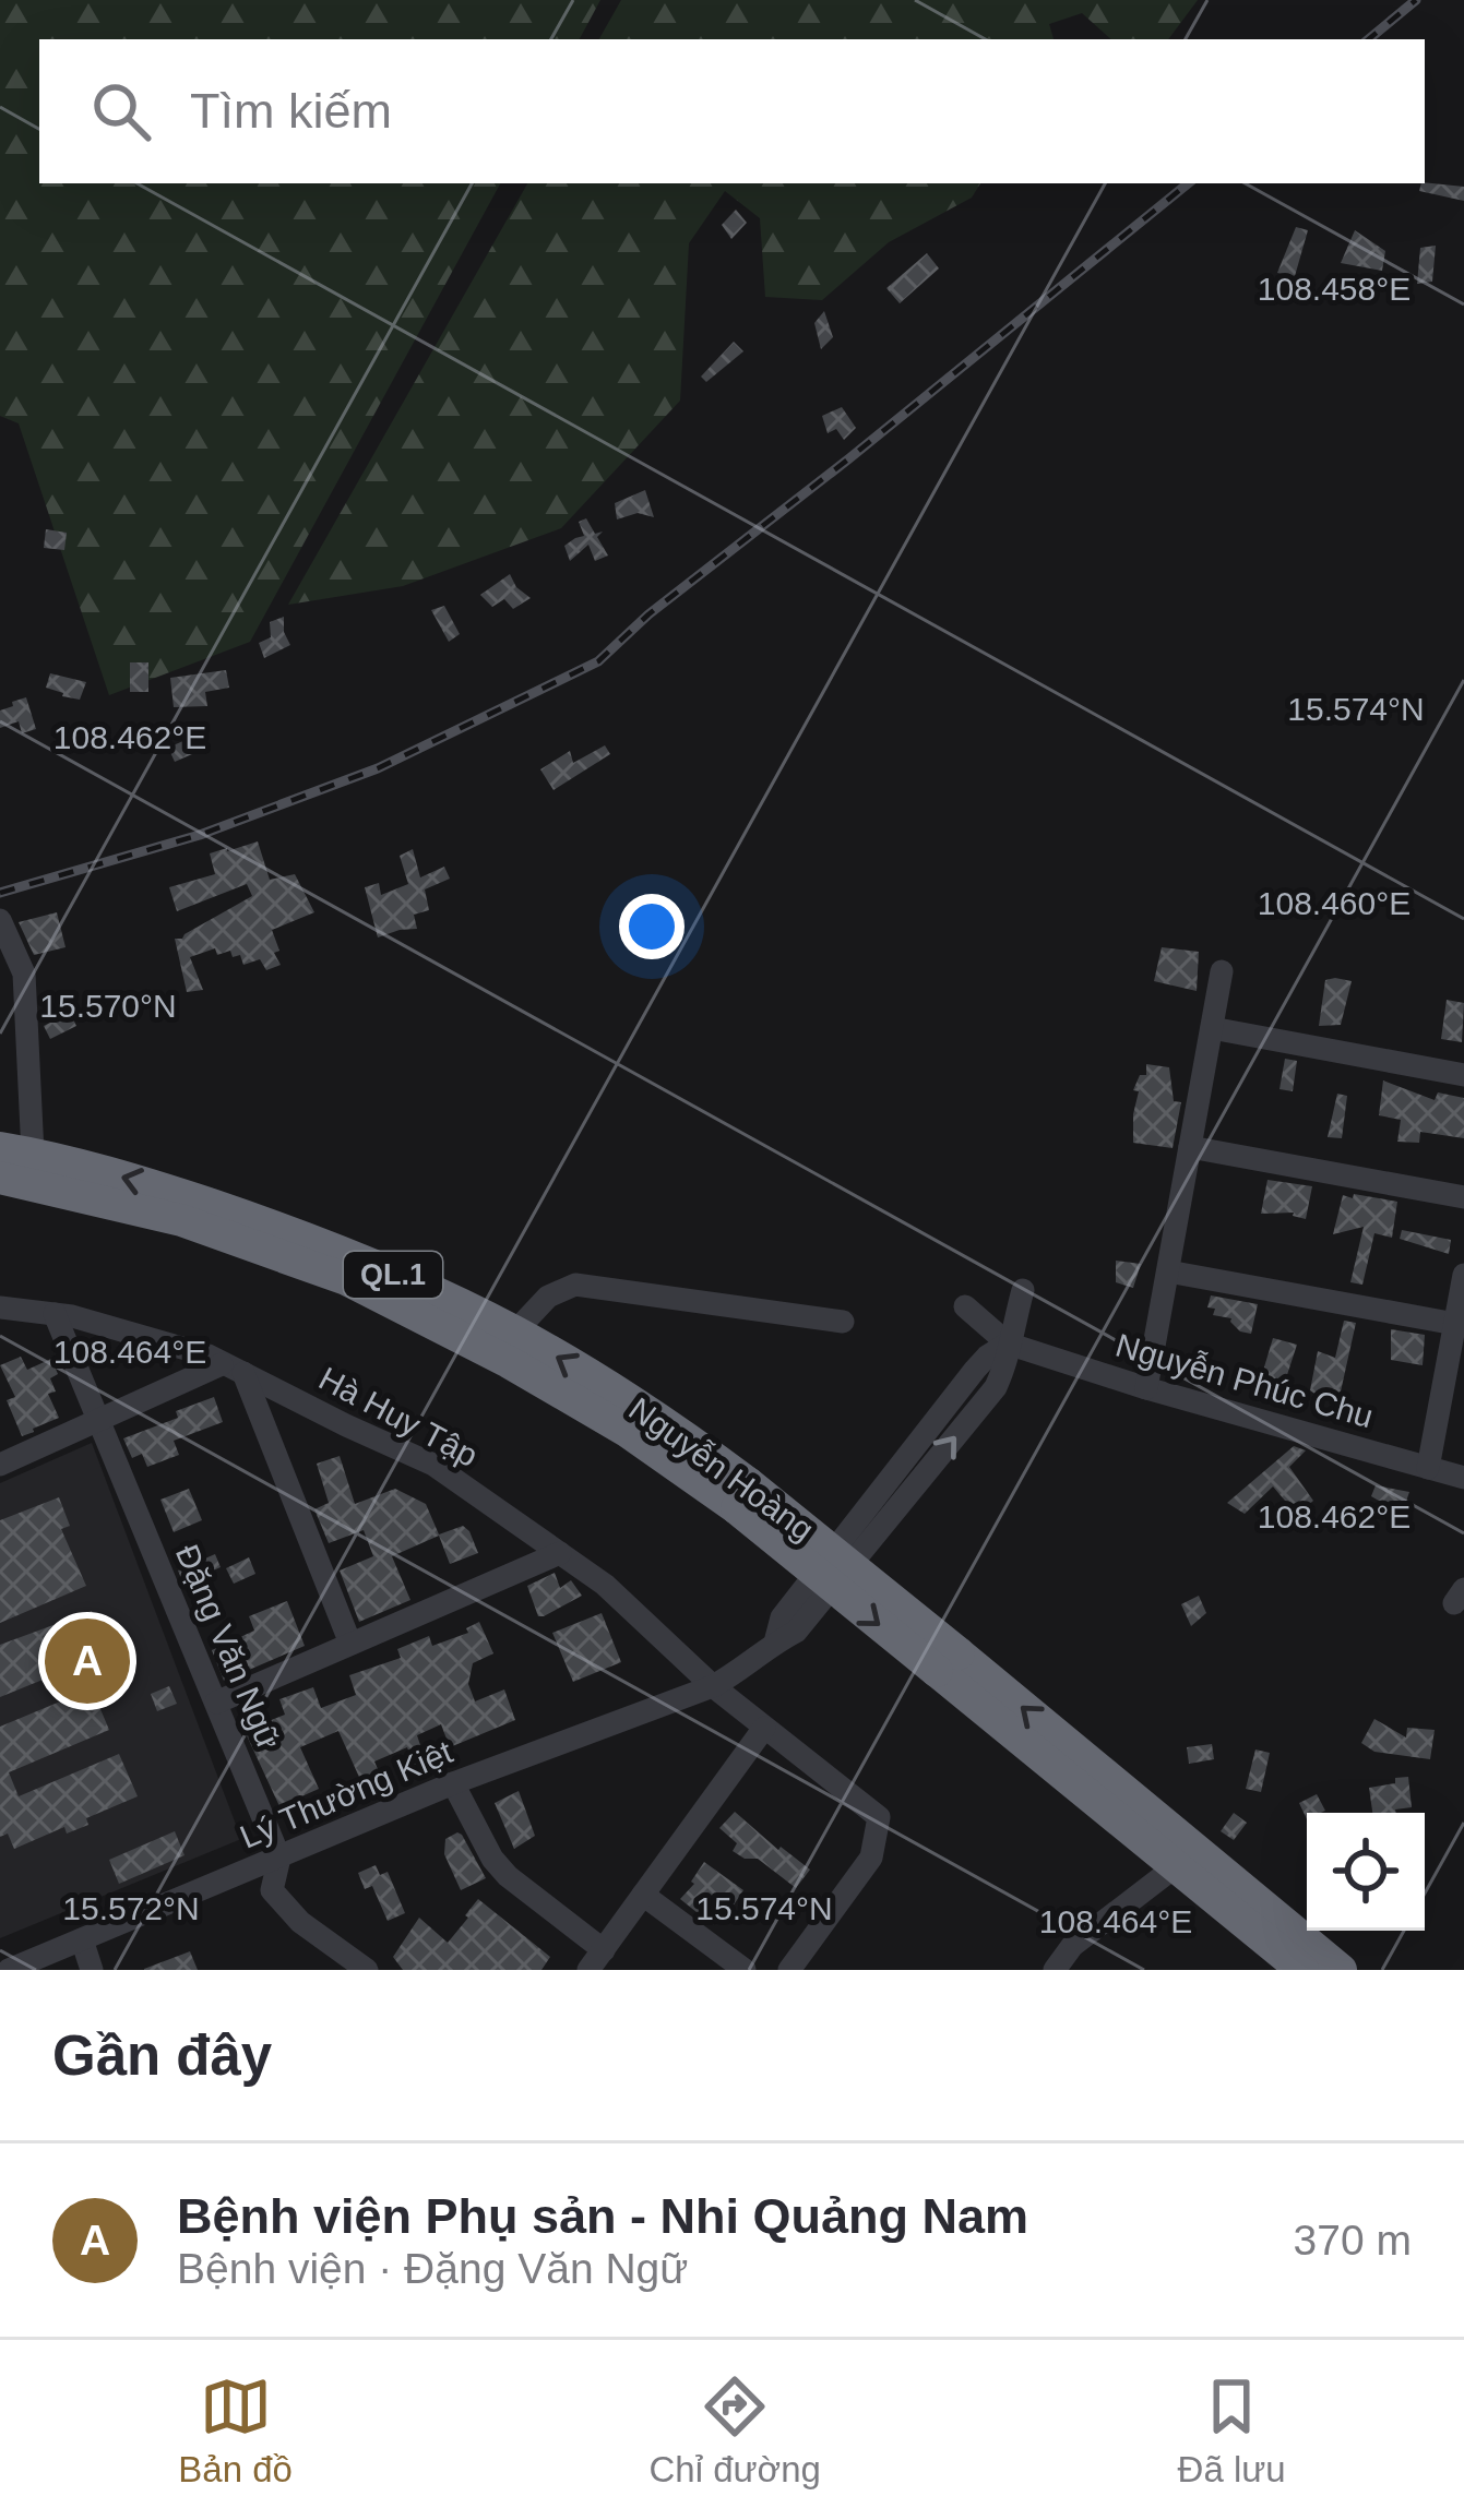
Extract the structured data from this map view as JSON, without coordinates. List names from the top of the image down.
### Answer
{
  "streets": {
    "highway": ["QL.1", "Nguyễn Hoàng"],
    "street": [
      "Nguyễn Phúc Chu",
      "Hà Huy Tập",
      "Đặng Văn Ngữ",
      "Lý Thường Kiệt"
    ]
  },
  "crossings": [
    ["Nguyễn Phúc Chu", "Lý Thường Kiệt"],
    ["Hà Huy Tập", "Đặng Văn Ngữ"],
    ["Hà Huy Tập", "Lý Thường Kiệt"],
    ["Đặng Văn Ngữ", "Lý Thường Kiệt"]
  ],
  "page": {
    "search": "Tìm kiếm",
    "pins": "A",
    "heading": "Gần đây",
    "list": [
      {
        "mark": "A",
        "name": "Bệnh viện Phụ sản - Nhi Quảng Nam",
        "note": "Bệnh viện · Đặng Văn Ngữ",
        "value": "370 m"
      }
    ],
    "nav": ["Bản đồ", "Chỉ đường", "Đã lưu"]
  },
  "coordinates": [
    "108.458°E",
    "15.574°N",
    "108.462°E",
    "108.460°E",
    "15.570°N",
    "108.464°E",
    "15.572°N"
  ]
}
